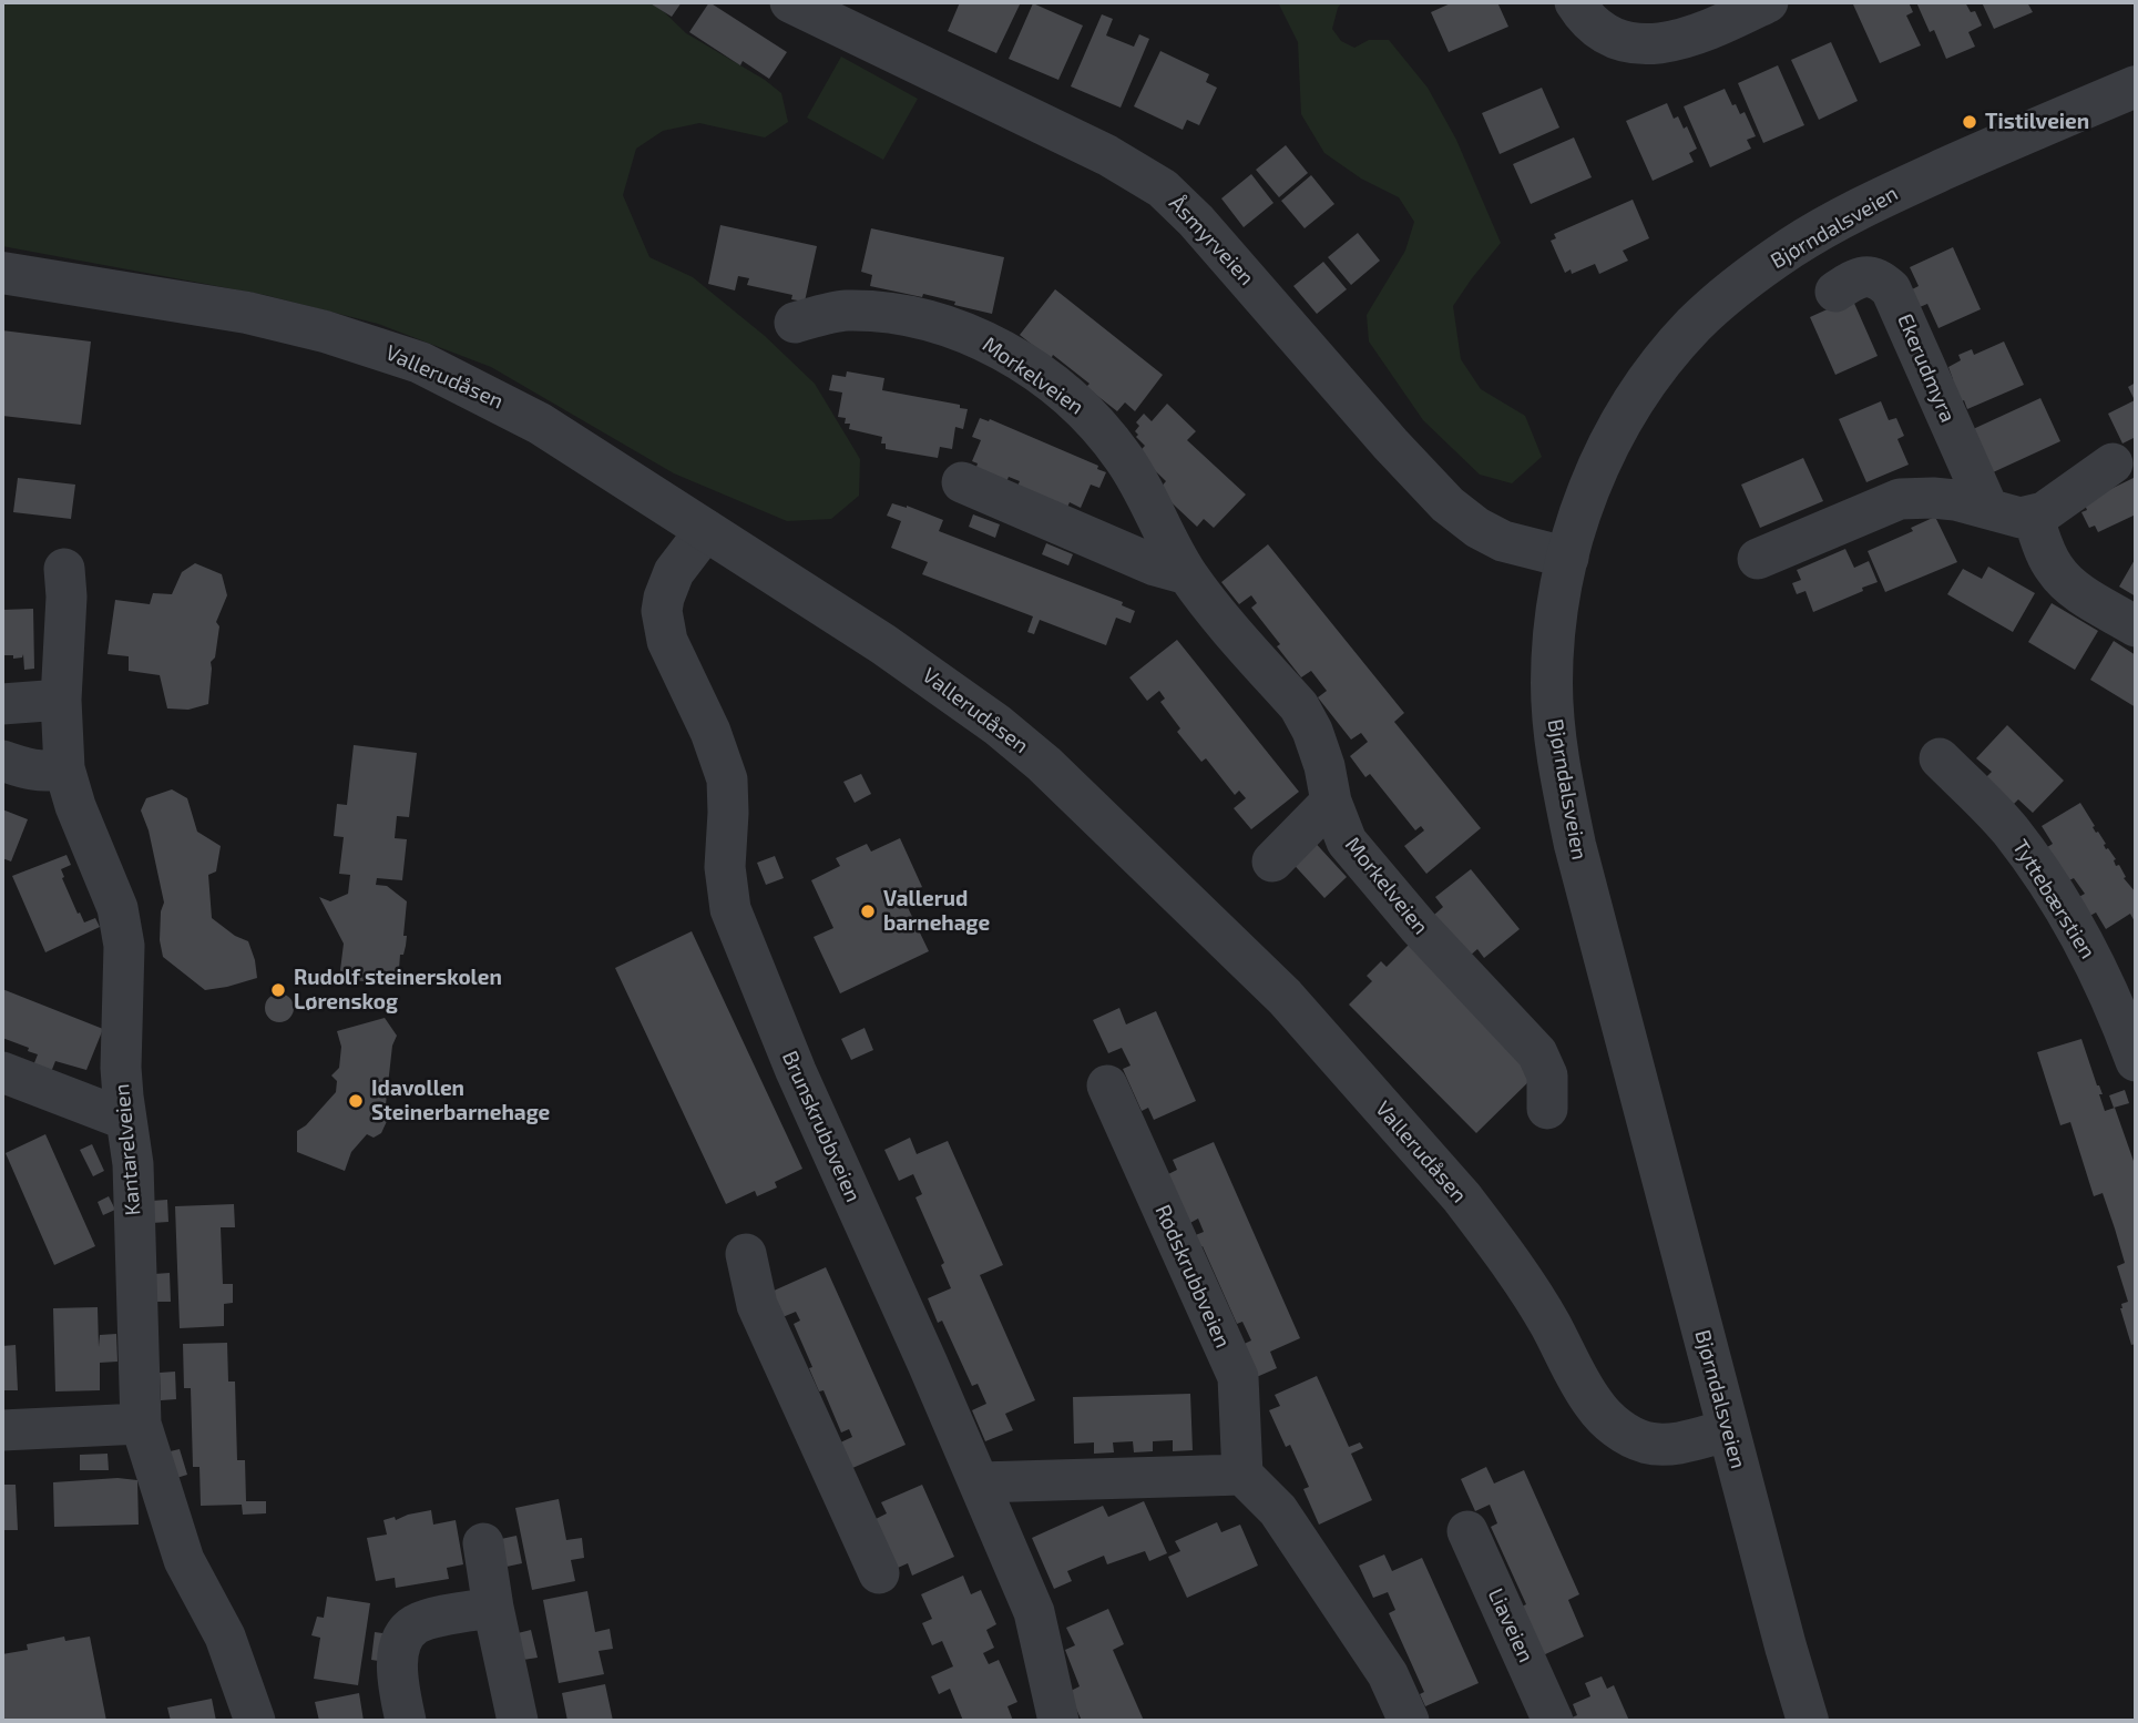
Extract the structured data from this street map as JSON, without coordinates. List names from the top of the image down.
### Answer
{
  "streets": {
    "street": [
      "Bjørndalsveien",
      "Åsmyrveien",
      "Ekerudmyra",
      "Morkelveien",
      "Vallerudåsen",
      "Tyttebærstien",
      "Brunskrubbveien",
      "Kantarelveien",
      "Rødskrubbveien",
      "Liaveien"
    ]
  },
  "crossings": [
    ["Bjørndalsveien", "Åsmyrveien"],
    ["Bjørndalsveien", "Vallerudåsen"],
    ["Vallerudåsen", "Brunskrubbveien"]
  ],
  "places": [
    "Tistilveien",
    "Vallerud barnehage",
    "Rudolf steinerskolen Lørenskog",
    "Idavollen Steinerbarnehage"
  ]
}
